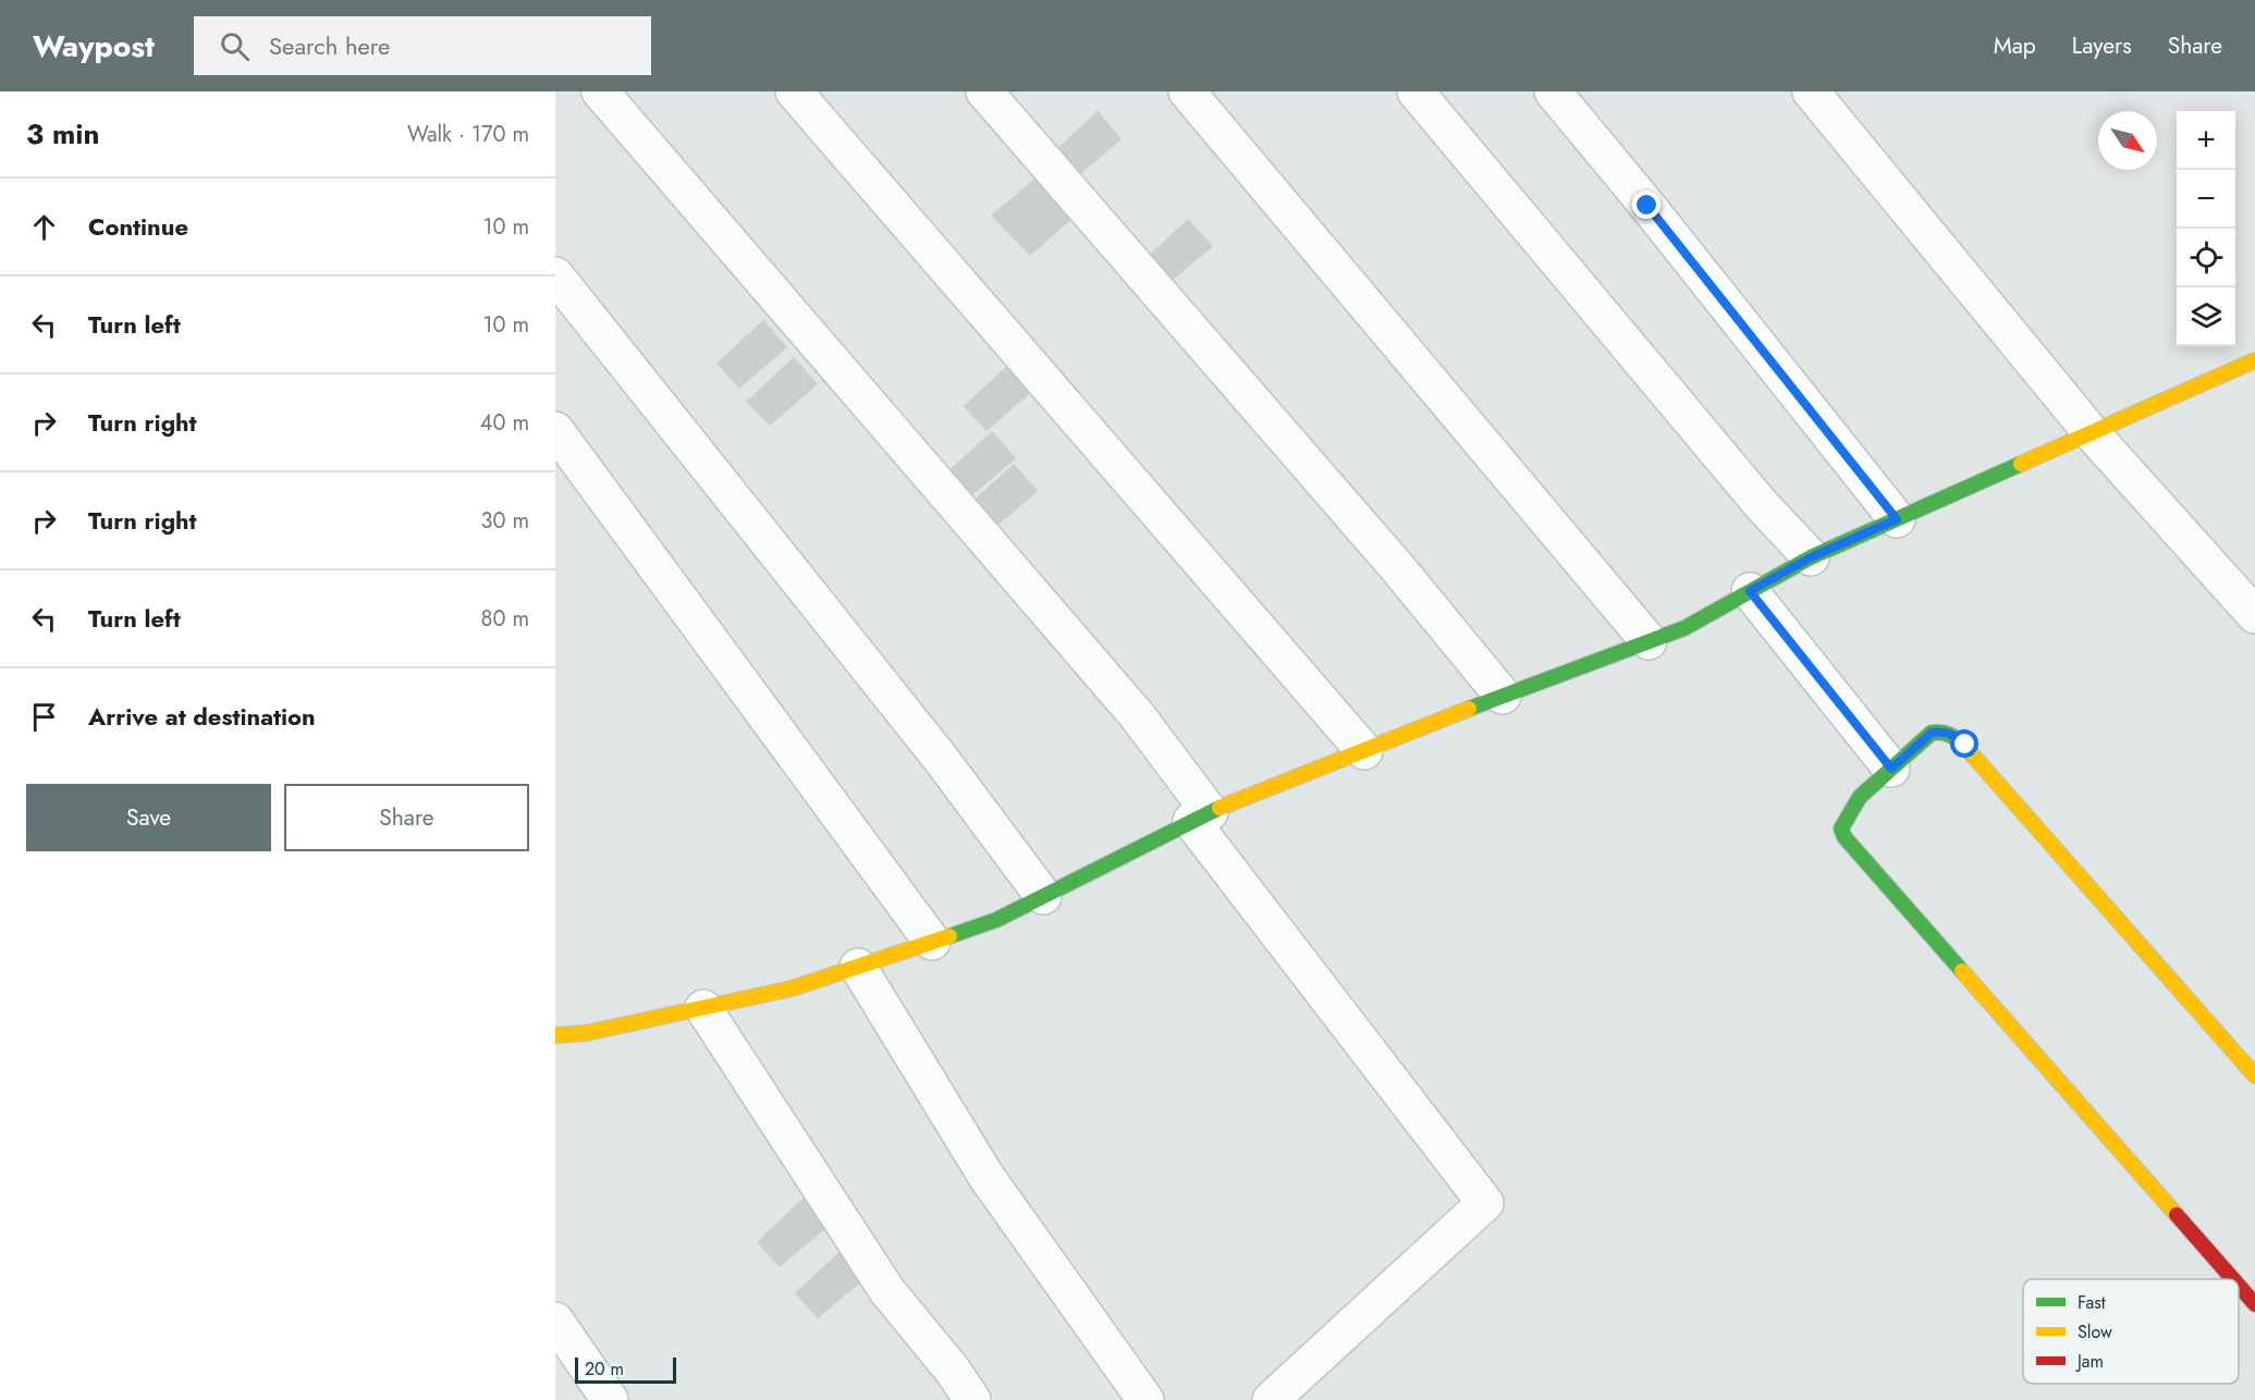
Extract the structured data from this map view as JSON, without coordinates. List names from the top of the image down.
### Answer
{
  "legend": ["Fast", "Slow", "Jam"],
  "scale_bar": "20 m",
  "north": "bottom right",
  "page": {
    "header": "Waypost",
    "search": "Search here",
    "nav": ["Map", "Layers", "Share"],
    "heading": ["3 min", "Walk · 170 m"],
    "map_buttons": ["+", "−"],
    "list": [
      ["Continue", "10 m"],
      ["Turn left", "10 m"],
      ["Turn right", "40 m"],
      ["Turn right", "30 m"],
      ["Turn left", "80 m"],
      "Arrive at destination"
    ],
    "buttons": ["Save", "Share"],
    "scale": "20 m"
  }
}
